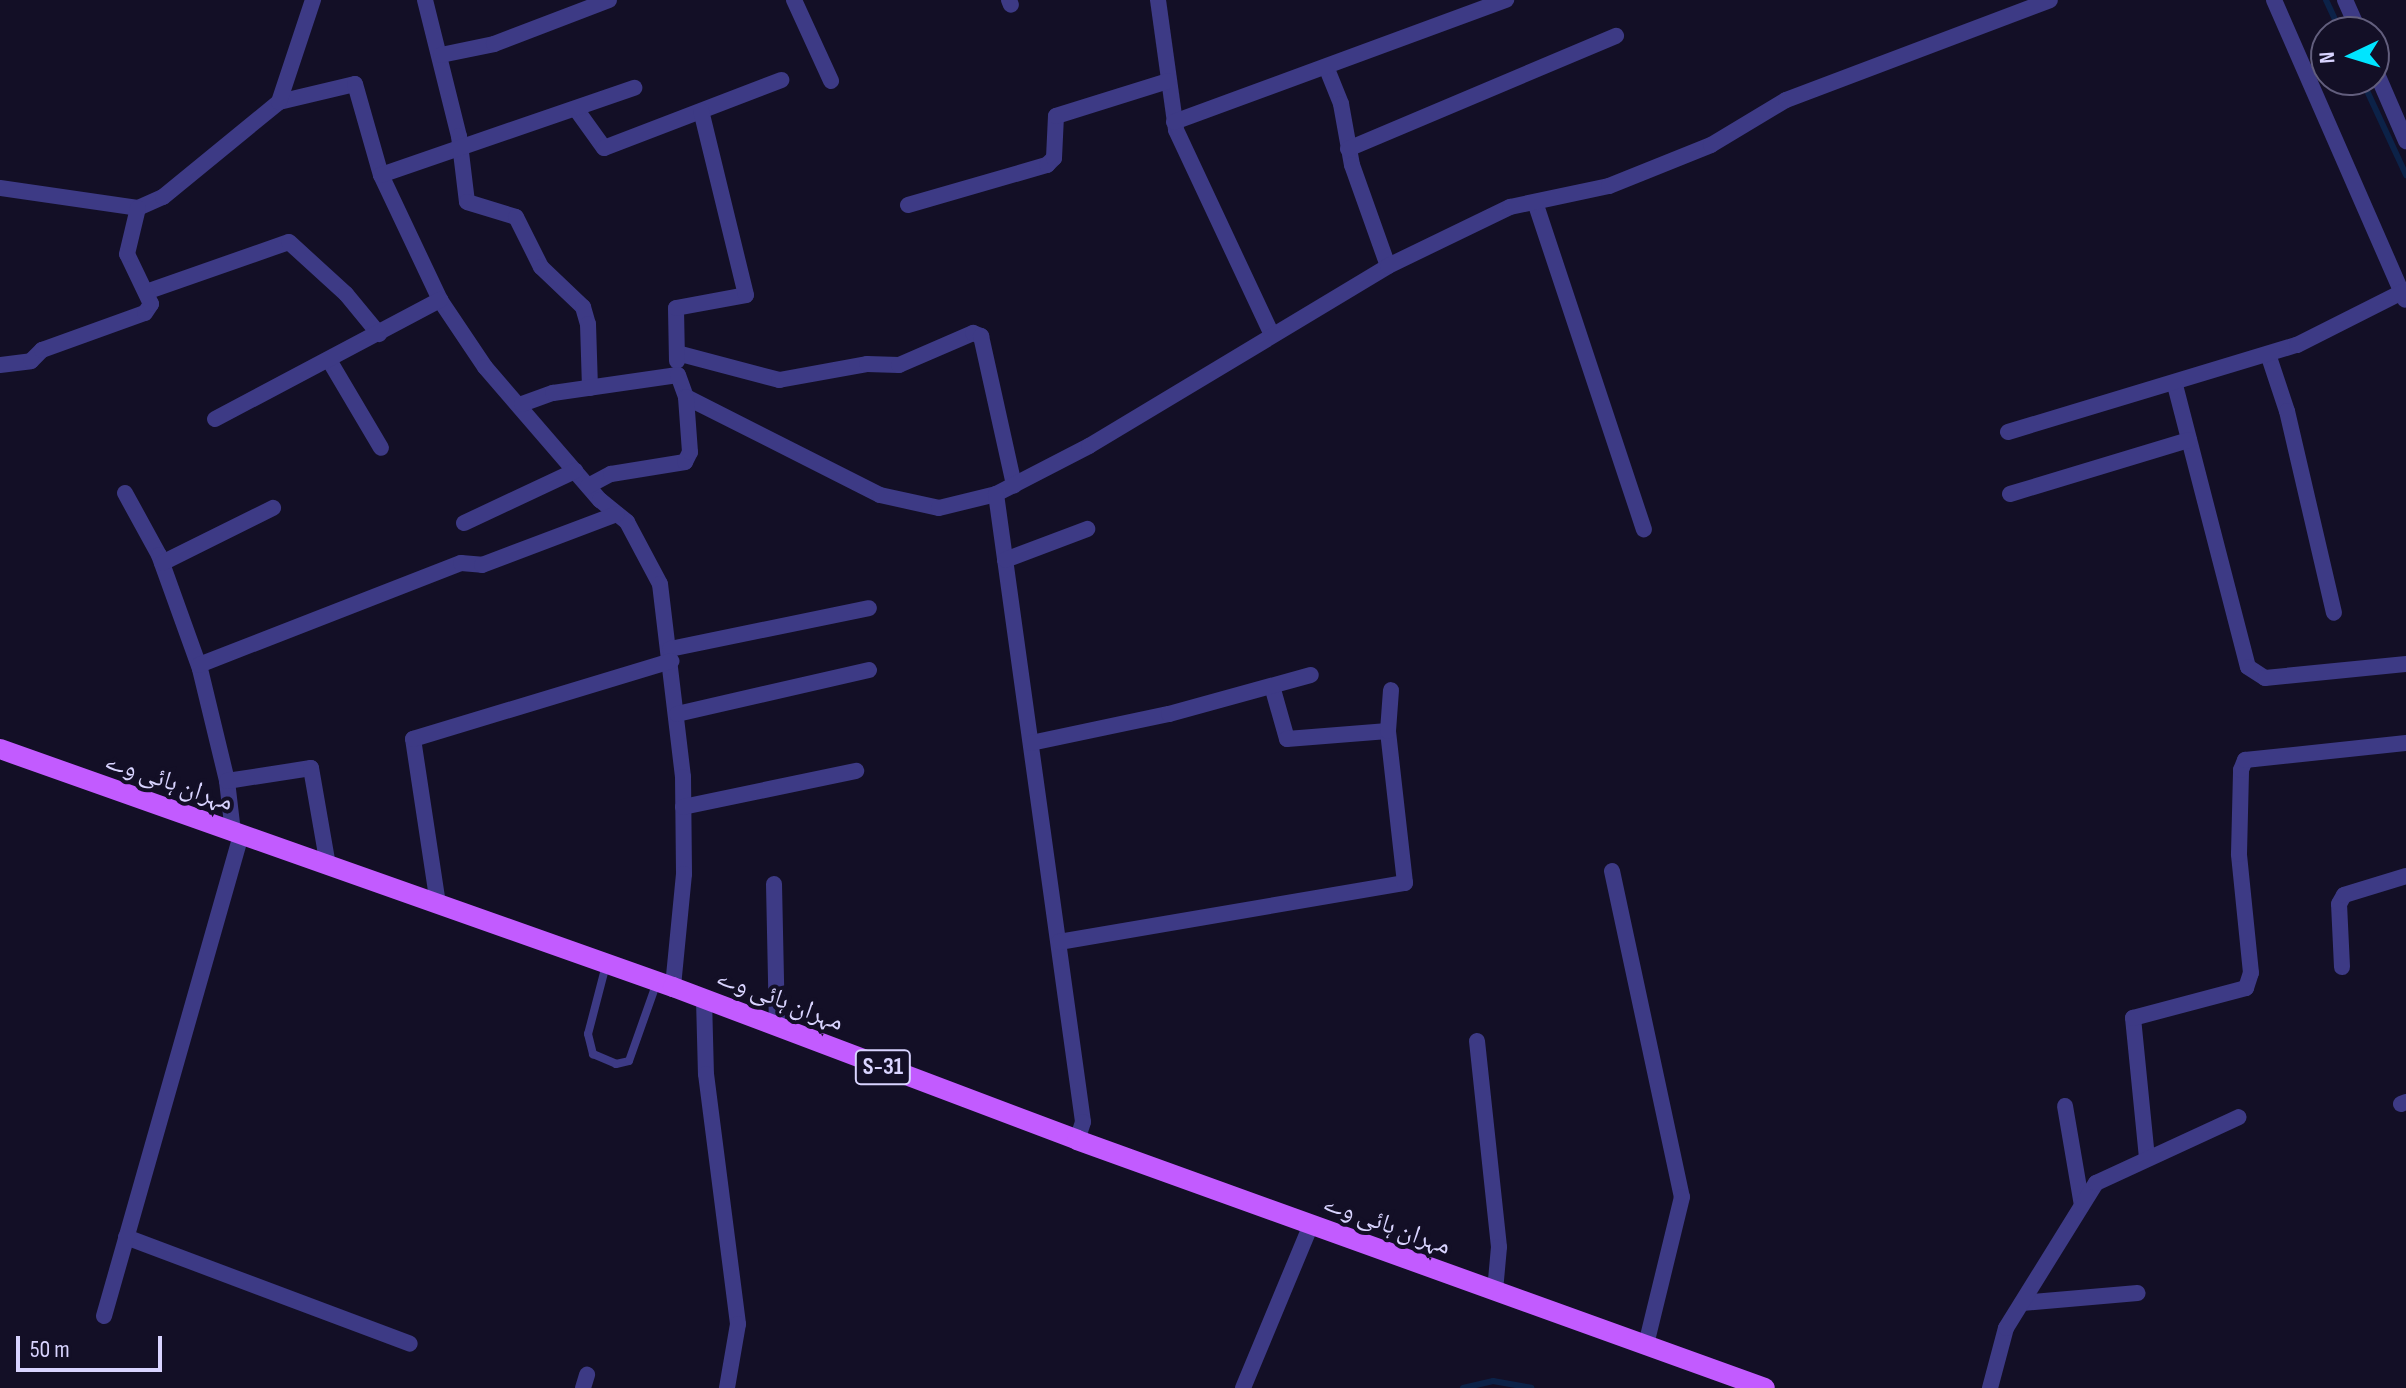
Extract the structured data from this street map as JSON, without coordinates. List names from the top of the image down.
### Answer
{
  "streets": {
    "main road": ["مہران ہائی وے", "S-31"]
  },
  "scale_bar": "50 m",
  "north": "left"
}
